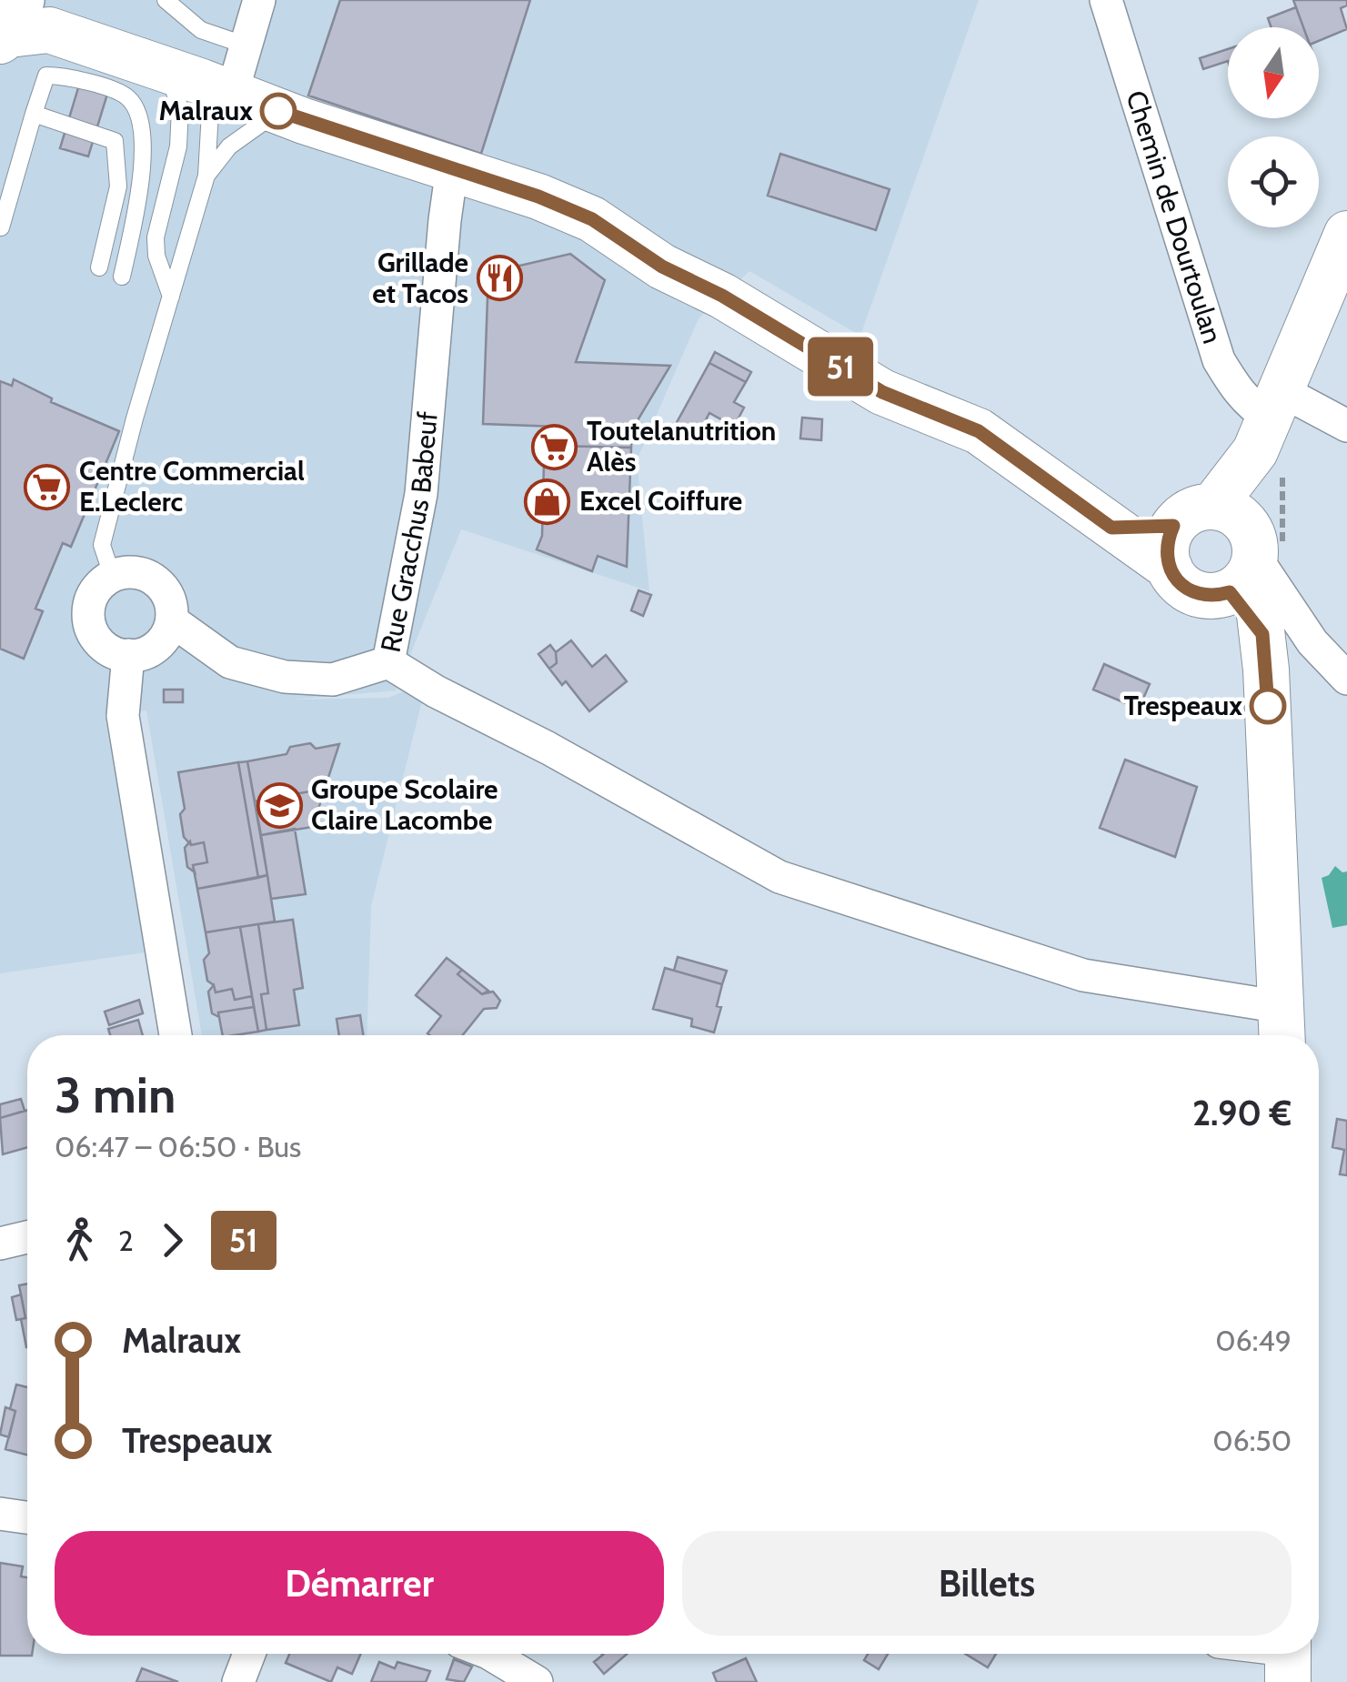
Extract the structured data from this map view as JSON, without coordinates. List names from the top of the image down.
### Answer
{
  "streets": {
    "street": ["Chemin de Dourtoulan", "Rue Gracchus Babeuf"]
  },
  "places": {
    "other": ["Malraux", "Trespeaux"],
    "restaurant": ["Grillade et Tacos"],
    "supermarket": ["Toutelanutrition Alès", "Centre Commercial E.Leclerc"],
    "shop": ["Excel Coiffure"],
    "school or university": ["Groupe Scolaire Claire Lacombe"]
  },
  "lines": ["bus line 51"],
  "north": "bottom",
  "page": {
    "on_map": "51",
    "heading": ["3 min", "06:47 – 06:50 · Bus", "2.90 €"],
    "legs": ["2", "51"],
    "list": [
      {
        "name": "Malraux",
        "value": "06:49"
      },
      {
        "name": "Trespeaux",
        "value": "06:50"
      }
    ],
    "buttons": ["Démarrer", "Billets"]
  }
}
